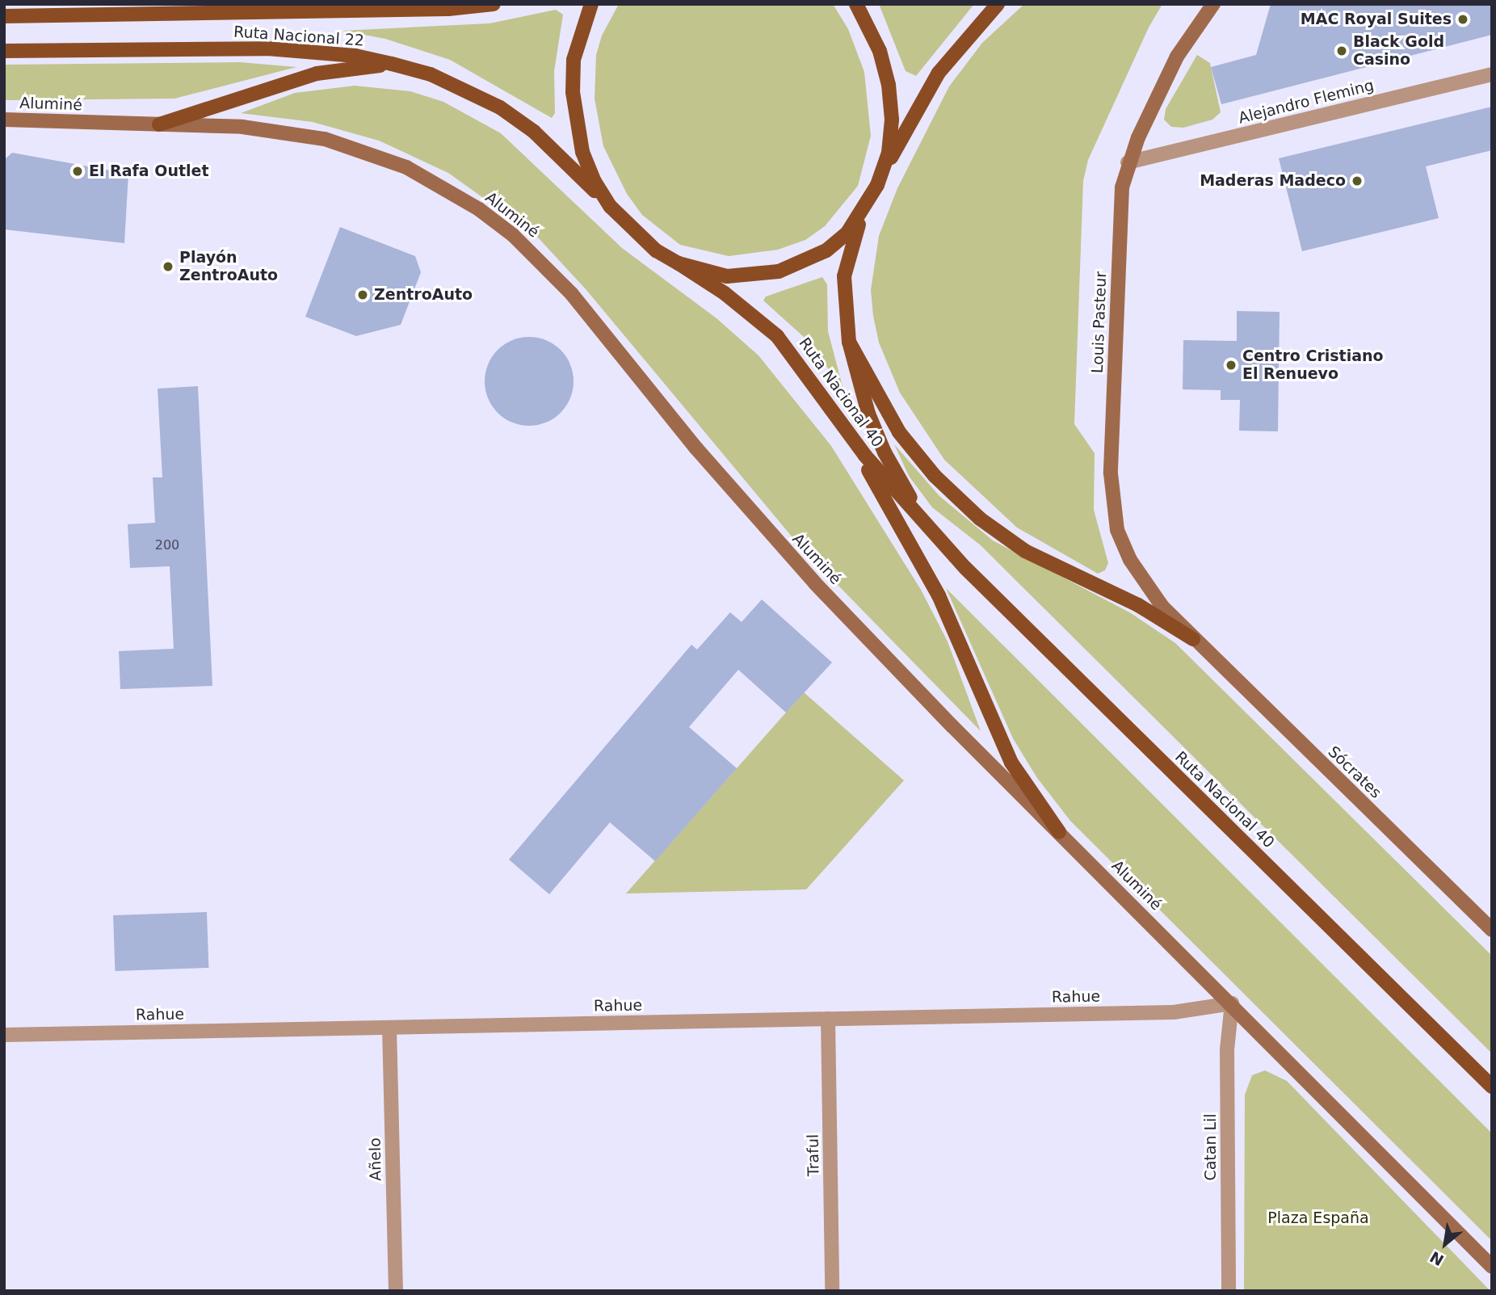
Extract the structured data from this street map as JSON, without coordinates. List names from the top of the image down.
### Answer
{
  "streets": {
    "main road": ["Ruta Nacional 22", "Ruta Nacional 40"],
    "street": [
      "Alejandro Fleming",
      "Aluminé",
      "Louis Pasteur",
      "Sócrates",
      "Rahue",
      "Catan Lil",
      "Traful",
      "Añelo"
    ]
  },
  "crossings": [
    ["Alejandro Fleming", "Louis Pasteur"],
    ["Aluminé", "Rahue"],
    ["Aluminé", "Catan Lil"],
    ["Louis Pasteur", "Sócrates"],
    ["Rahue", "Catan Lil"],
    ["Rahue", "Traful"],
    ["Rahue", "Añelo"]
  ],
  "parks": ["Plaza España"],
  "places": [
    "MAC Royal Suites",
    "Black Gold Casino",
    "El Rafa Outlet",
    "Maderas Madeco",
    "Playón ZentroAuto",
    "ZentroAuto",
    "Centro Cristiano El Renuevo"
  ],
  "house_numbers": ["200"],
  "north": "bottom left"
}
